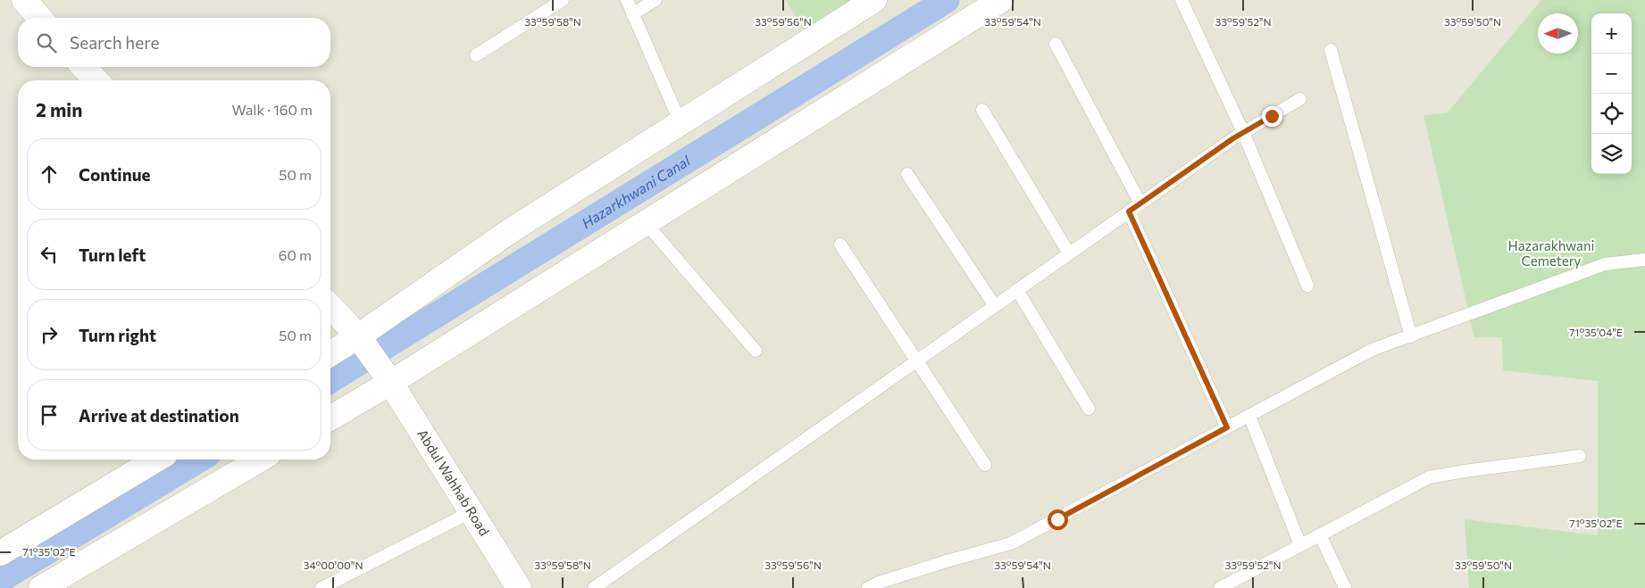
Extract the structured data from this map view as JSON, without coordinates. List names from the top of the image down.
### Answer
{
  "streets": {
    "street": ["Abdul Wahhab Road"]
  },
  "water": ["Hazarkhwani Canal"],
  "parks": ["Hazarakhwani Cemetery"],
  "north": "left",
  "page": {
    "map_buttons": ["+", "−"],
    "search": "Search here",
    "heading": ["2 min", "Walk · 160 m"],
    "list": [
      ["Continue", "50 m"],
      ["Turn left", "60 m"],
      ["Turn right", "50 m"],
      "Arrive at destination"
    ]
  },
  "coordinates": [
    "33°59'58\"N",
    "33°59'56\"N",
    "33°59'54\"N",
    "33°59'52\"N",
    "33°59'50\"N",
    "71°35'04\"E",
    "71°35'02\"E",
    "34°00'00\"N"
  ]
}
